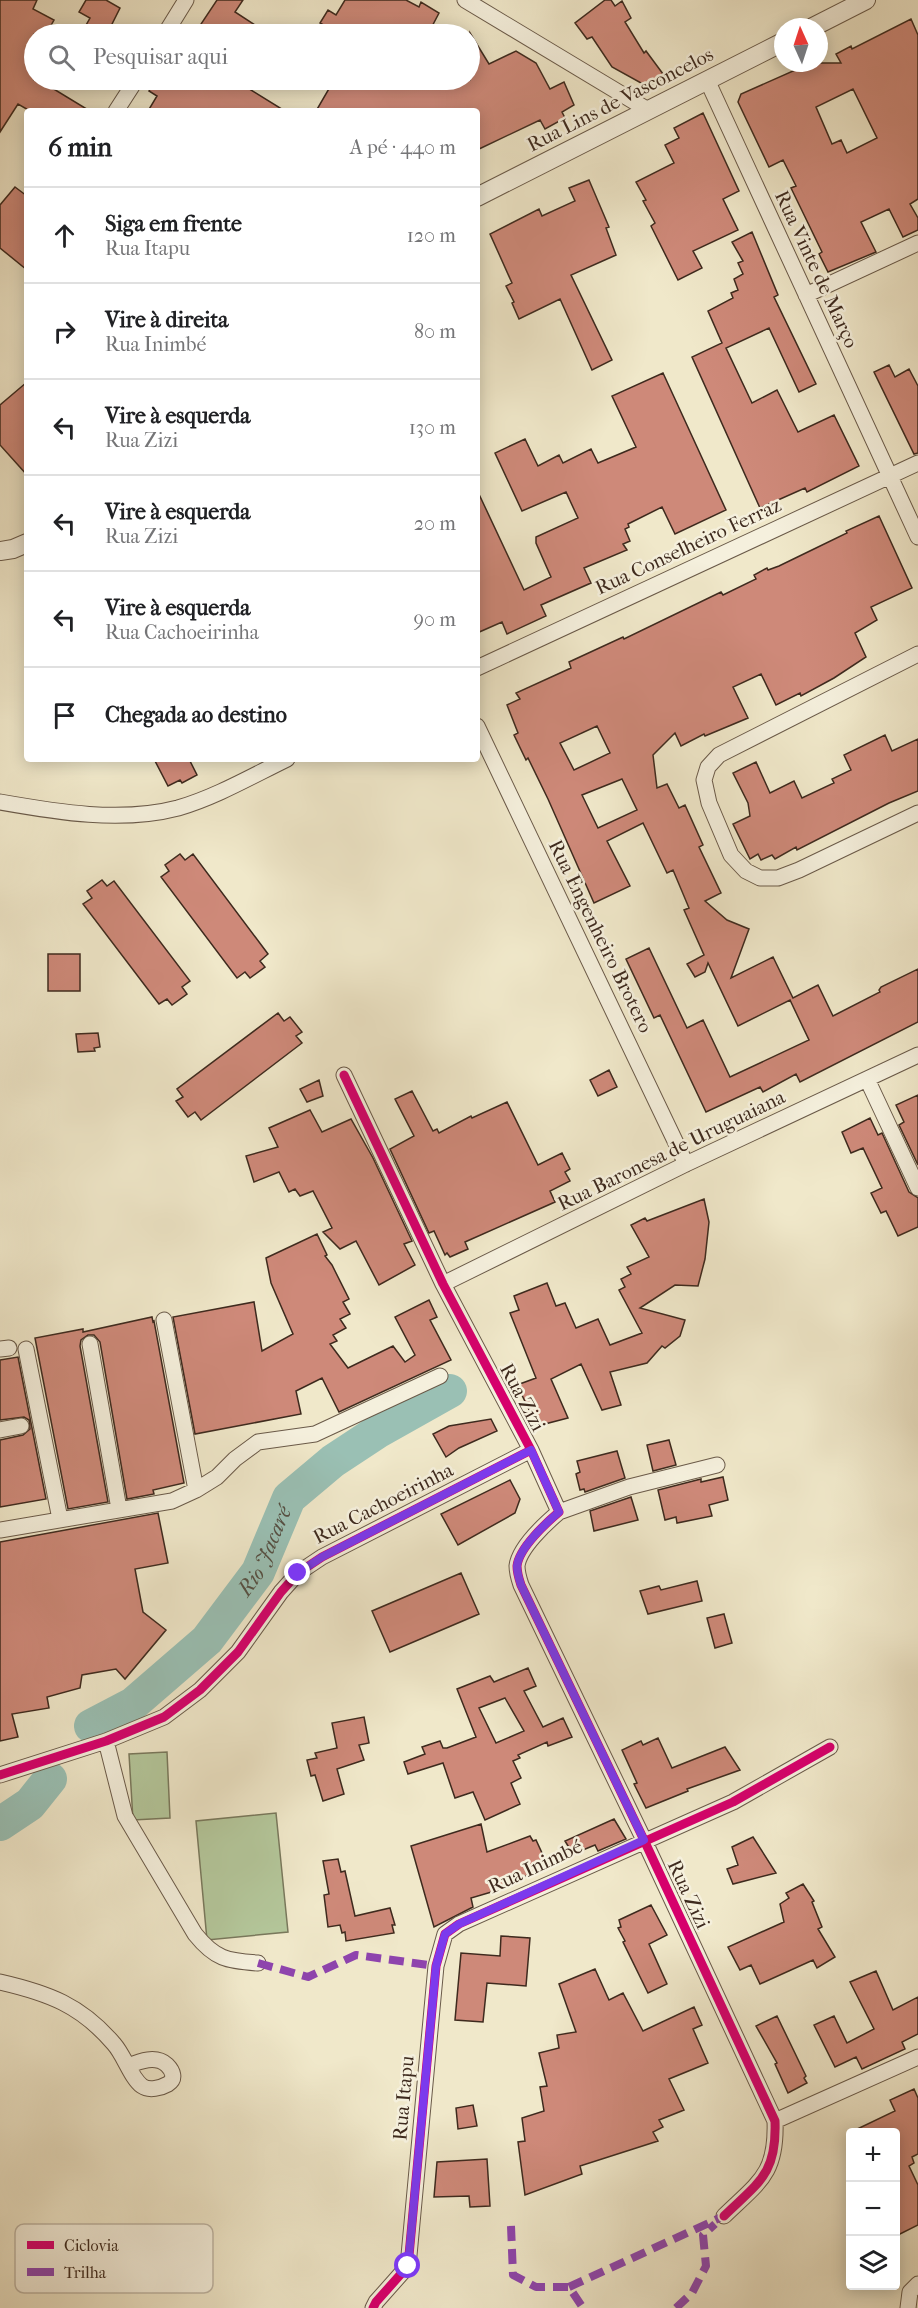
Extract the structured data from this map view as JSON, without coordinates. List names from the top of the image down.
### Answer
{
  "streets": {
    "street": [
      "Rua Lins de Vasconcelos",
      "Rua Vinte de Março",
      "Rua Conselheiro Ferraz",
      "Rua Engenheiro Brotero",
      "Rua Baronesa de Uruguaiana",
      "Rua Zizi",
      "Rua Cachoeirinha",
      "Rua Inimbé",
      "Rua Itapu"
    ]
  },
  "crossings": [
    ["Rua Lins de Vasconcelos", "Rua Vinte de Março"],
    ["Rua Vinte de Março", "Rua Conselheiro Ferraz"],
    ["Rua Engenheiro Brotero", "Rua Baronesa de Uruguaiana"],
    ["Rua Baronesa de Uruguaiana", "Rua Zizi"],
    ["Rua Zizi", "Rua Cachoeirinha"],
    ["Rua Zizi", "Rua Inimbé"],
    ["Rua Inimbé", "Rua Itapu"]
  ],
  "water": ["Rio Jacaré"],
  "legend": ["Ciclovia", "Trilha"],
  "north": "top",
  "page": {
    "search": "Pesquisar aqui",
    "heading": ["6 min", "A pé · 440 m"],
    "list": [
      ["Siga em frente", "Rua Itapu", "120 m"],
      ["Vire à direita", "Rua Inimbé", "80 m"],
      ["Vire à esquerda", "Rua Zizi", "130 m"],
      ["Vire à esquerda", "Rua Zizi", "20 m"],
      ["Vire à esquerda", "Rua Cachoeirinha", "90 m"],
      "Chegada ao destino"
    ],
    "map_buttons": ["+", "−"]
  }
}
